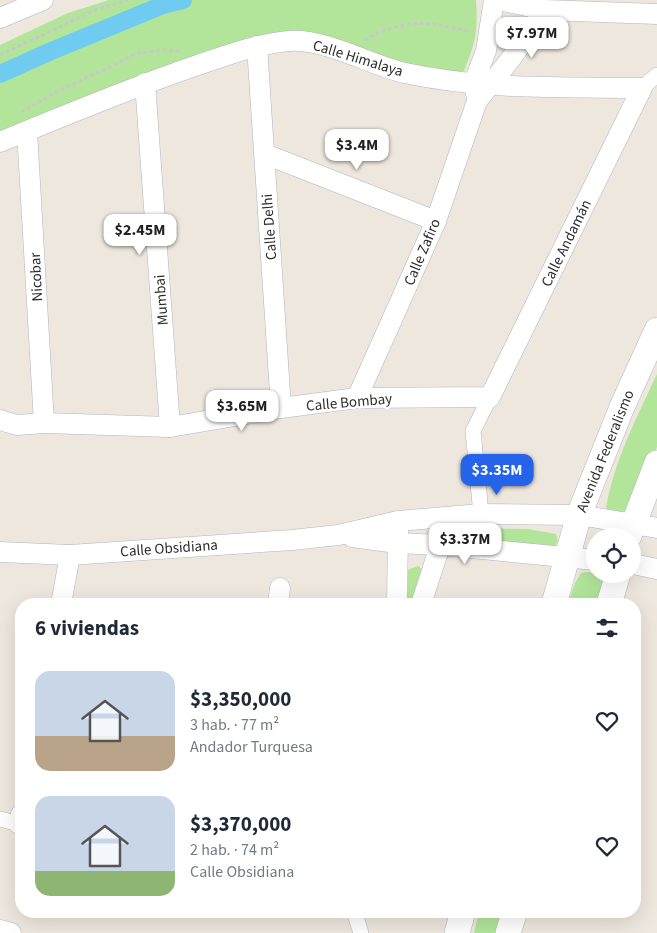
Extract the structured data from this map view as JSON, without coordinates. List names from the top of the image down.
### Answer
{
  "streets": {
    "street": [
      "Calle Himalaya",
      "Calle Delhi",
      "Calle Andamán",
      "Calle Zafiro",
      "Nicobar",
      "Mumbai",
      "Calle Bombay",
      "Avenida Federalismo",
      "Calle Obsidiana"
    ]
  },
  "crossings": [
    ["Calle Himalaya", "Calle Delhi"],
    ["Calle Himalaya", "Calle Andamán"],
    ["Calle Himalaya", "Calle Zafiro"],
    ["Calle Himalaya", "Nicobar"],
    ["Calle Himalaya", "Mumbai"],
    ["Calle Delhi", "Calle Bombay"],
    ["Calle Andamán", "Calle Bombay"],
    ["Calle Zafiro", "Calle Bombay"],
    ["Nicobar", "Calle Bombay"],
    ["Mumbai", "Calle Bombay"],
    ["Avenida Federalismo", "Calle Obsidiana"]
  ],
  "page": {
    "price": [
      "$7.97M",
      "$3.4M",
      "$2.45M",
      "$3.65M",
      "$3.35M",
      "$3.37M"
    ],
    "heading": "6 viviendas",
    "list": [
      {
        "name": "$3,350,000",
        "note": "3 hab. · 77 m² · Andador Turquesa"
      },
      {
        "name": "$3,370,000",
        "note": "2 hab. · 74 m² · Calle Obsidiana"
      }
    ]
  }
}
